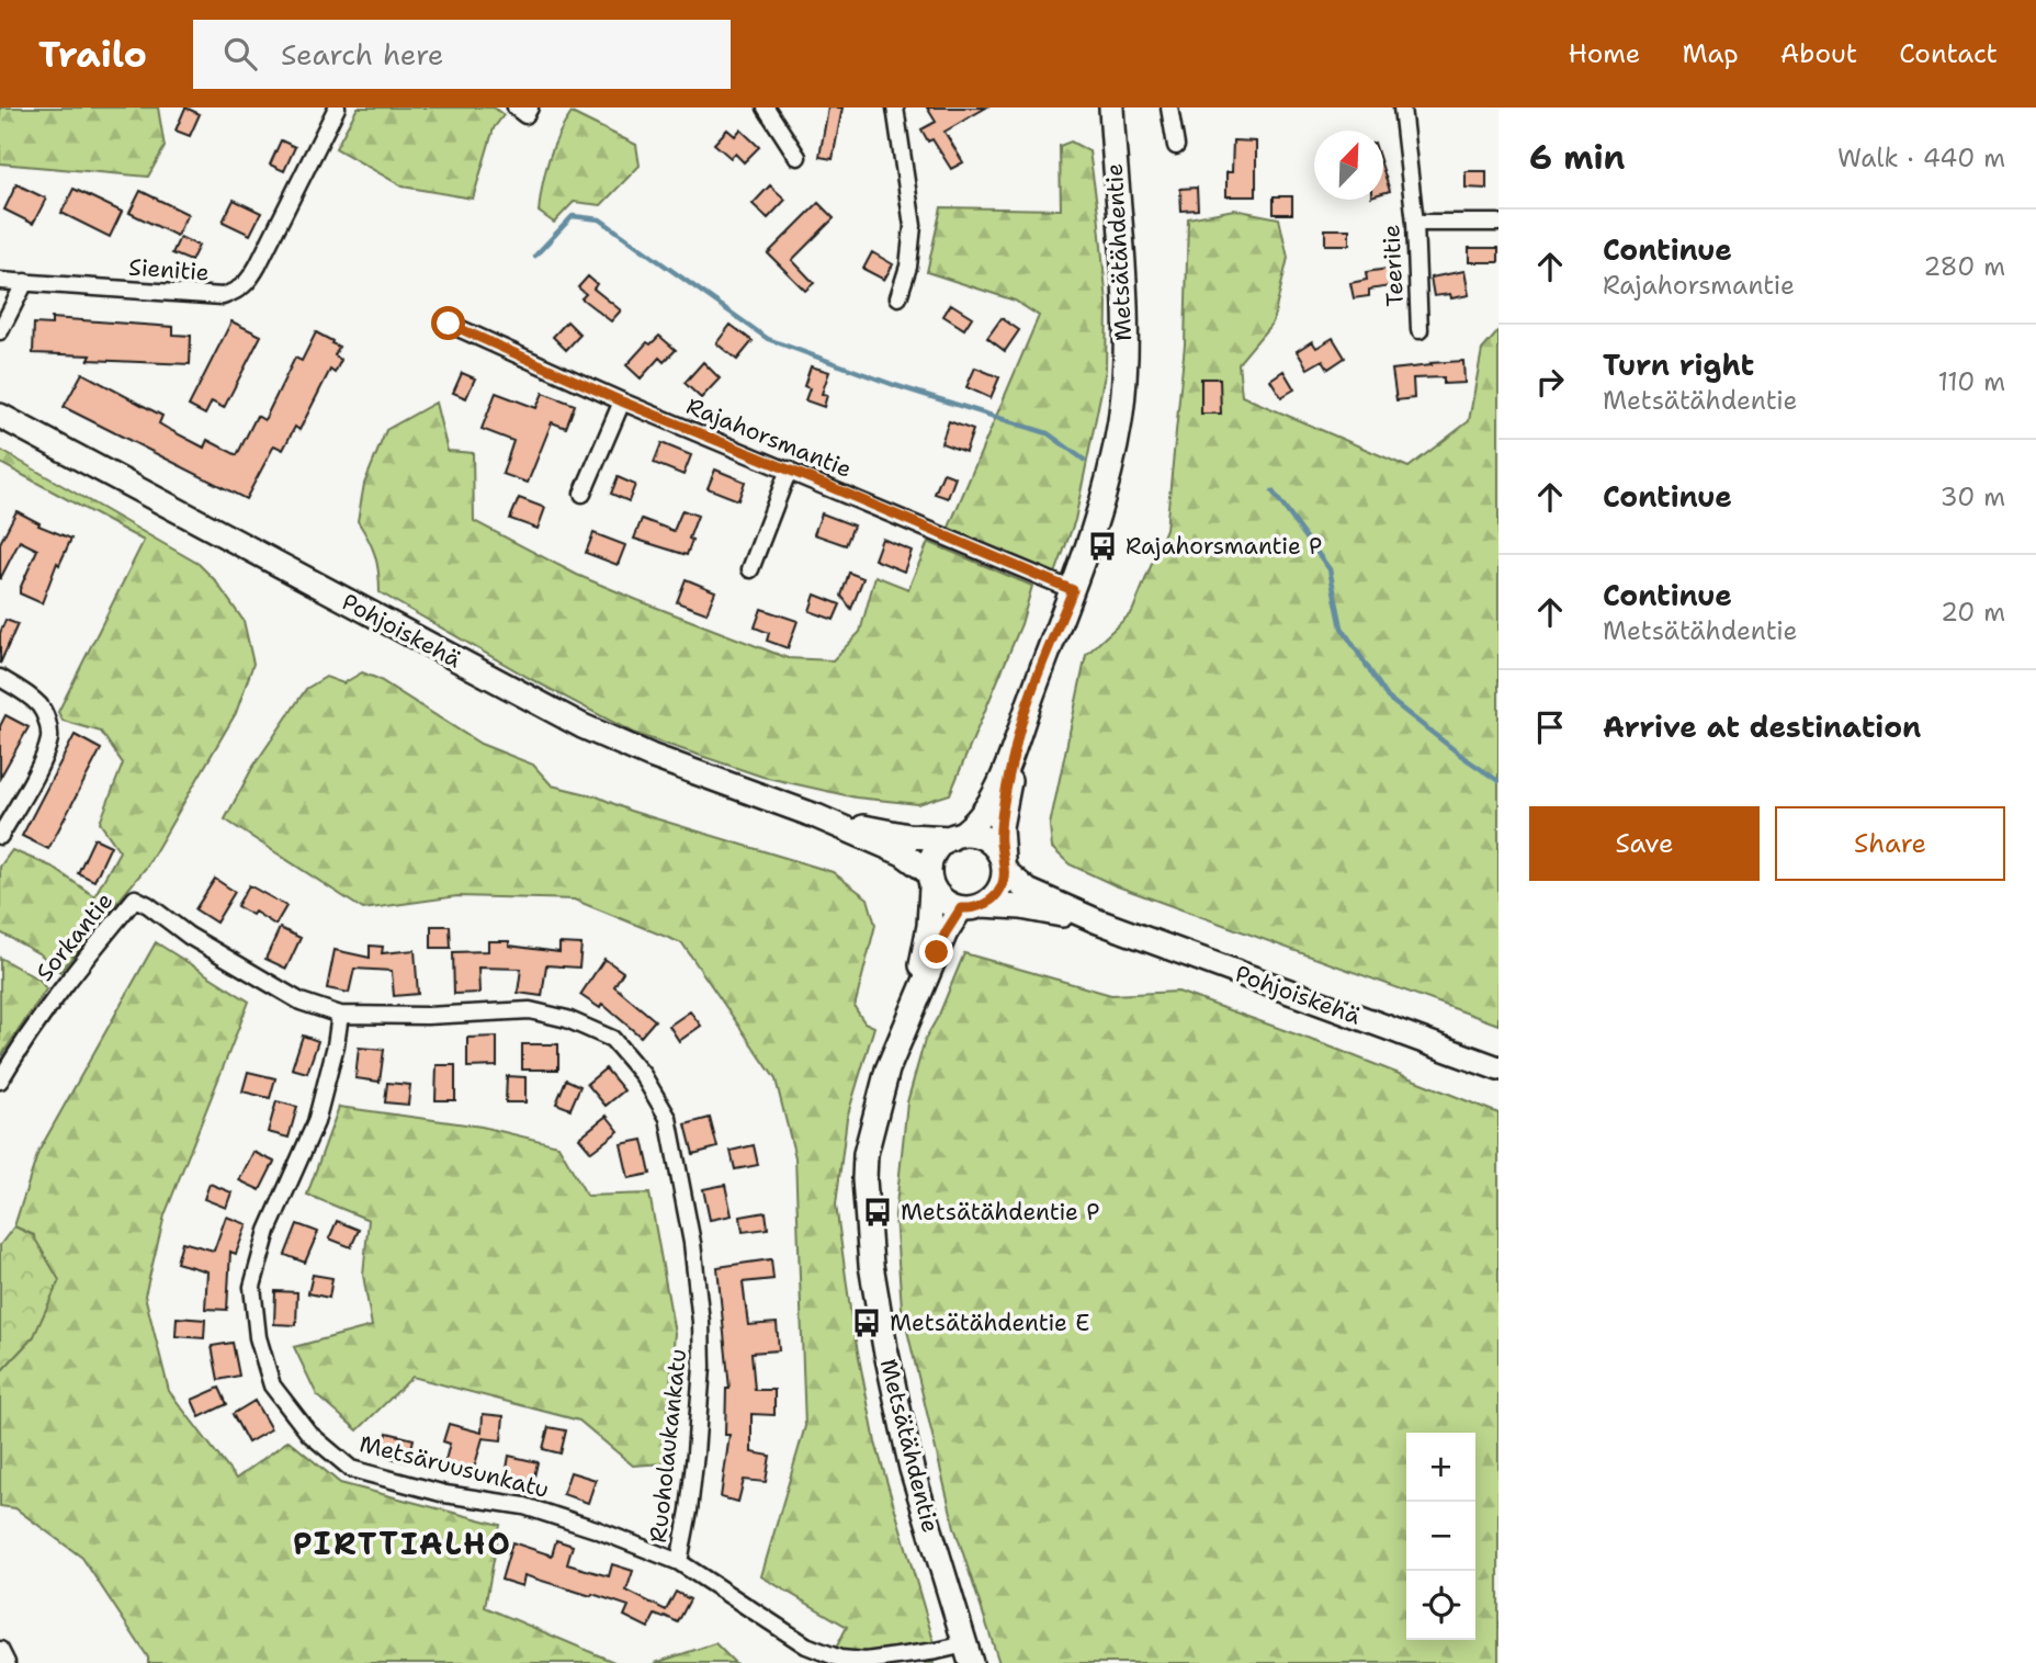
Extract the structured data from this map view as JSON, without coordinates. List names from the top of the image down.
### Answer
{
  "streets": {
    "main road": ["Metsätähdentie", "Pohjoiskehä"],
    "street": [
      "Teeritie",
      "Sienitie",
      "Rajahorsmantie",
      "Sorkantie",
      "Ruoholaukankatu",
      "Metsäruusunkatu"
    ]
  },
  "crossings": [
    ["Metsätähdentie", "Rajahorsmantie"],
    ["Metsätähdentie", "Pohjoiskehä"],
    ["Metsätähdentie", "Metsäruusunkatu"],
    ["Sorkantie", "Ruoholaukankatu"],
    ["Ruoholaukankatu", "Metsäruusunkatu"]
  ],
  "districts": ["PIRTTIALHO"],
  "places": {
    "bus stop": ["Rajahorsmantie P", "Metsätähdentie P", "Metsätähdentie E"]
  },
  "north": "top right",
  "page": {
    "header": "Trailo",
    "search": "Search here",
    "nav": [
      "Home",
      "Map",
      "About",
      "Contact"
    ],
    "heading": ["6 min", "Walk · 440 m"],
    "list": [
      ["Continue", "Rajahorsmantie", "280 m"],
      ["Turn right", "Metsätähdentie", "110 m"],
      ["Continue", "30 m"],
      ["Continue", "Metsätähdentie", "20 m"],
      "Arrive at destination"
    ],
    "buttons": ["Save", "Share"],
    "map_buttons": ["+", "−"]
  }
}
